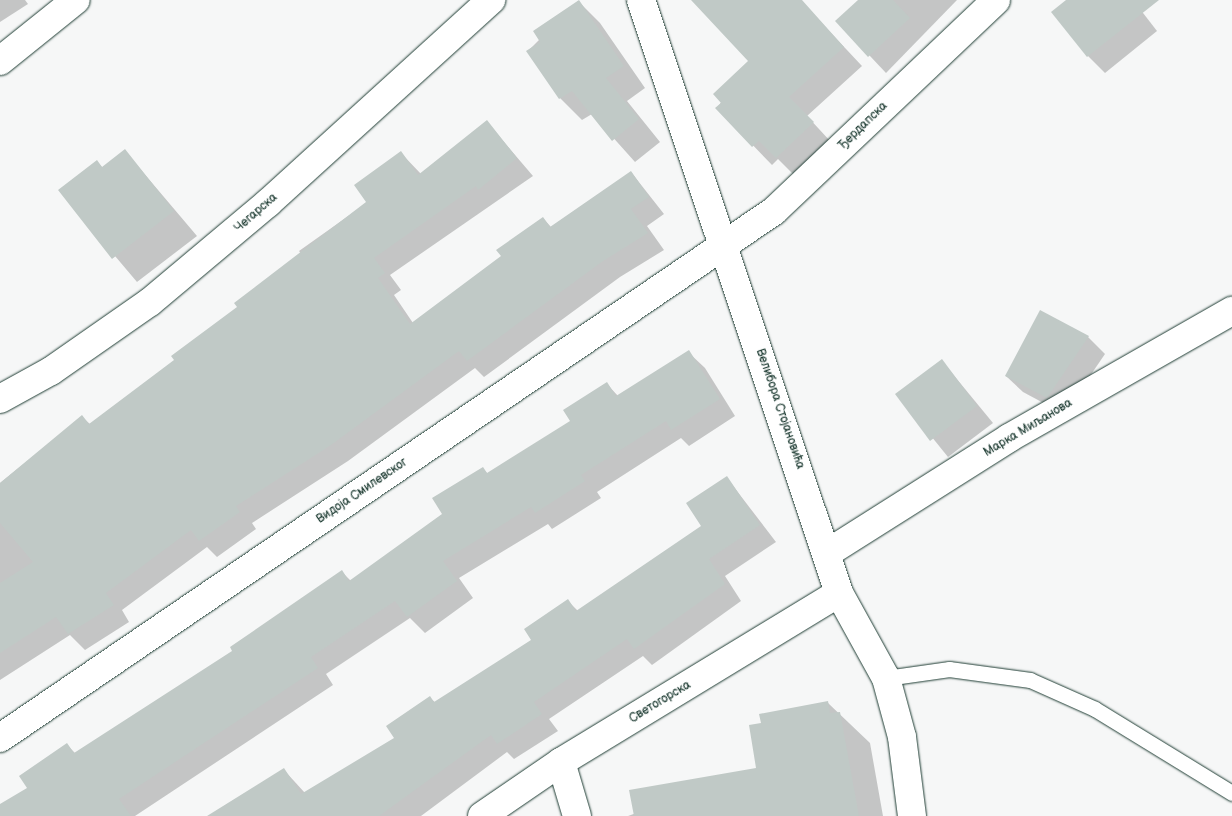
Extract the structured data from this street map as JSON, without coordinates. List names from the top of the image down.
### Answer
{
  "streets": {
    "street": [
      "Ђердапска",
      "Чегарска",
      "Велибора Стојановића",
      "Марка Миљанова",
      "Видоја Смилевског",
      "Светогорска"
    ]
  },
  "crossings": [
    ["Ђердапска", "Велибора Стојановића"],
    ["Ђердапска", "Видоја Смилевског"],
    ["Велибора Стојановића", "Марка Миљанова"],
    ["Велибора Стојановића", "Видоја Смилевског"],
    ["Велибора Стојановића", "Светогорска"]
  ]
}
